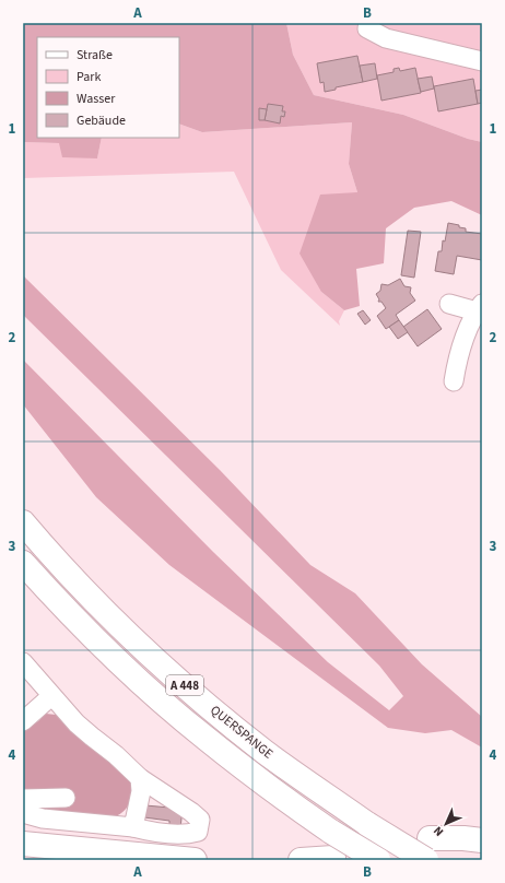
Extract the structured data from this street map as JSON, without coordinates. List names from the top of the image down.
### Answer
{
  "streets": {
    "highway": ["A 448", "QUERSPANGE"]
  },
  "legend": [
    "Straße",
    "Park",
    "Wasser",
    "Gebäude"
  ],
  "north": "bottom left",
  "grid": {
    "columns": ["A", "B"],
    "rows": [
      "1",
      "2",
      "3",
      "4"
    ]
  }
}
